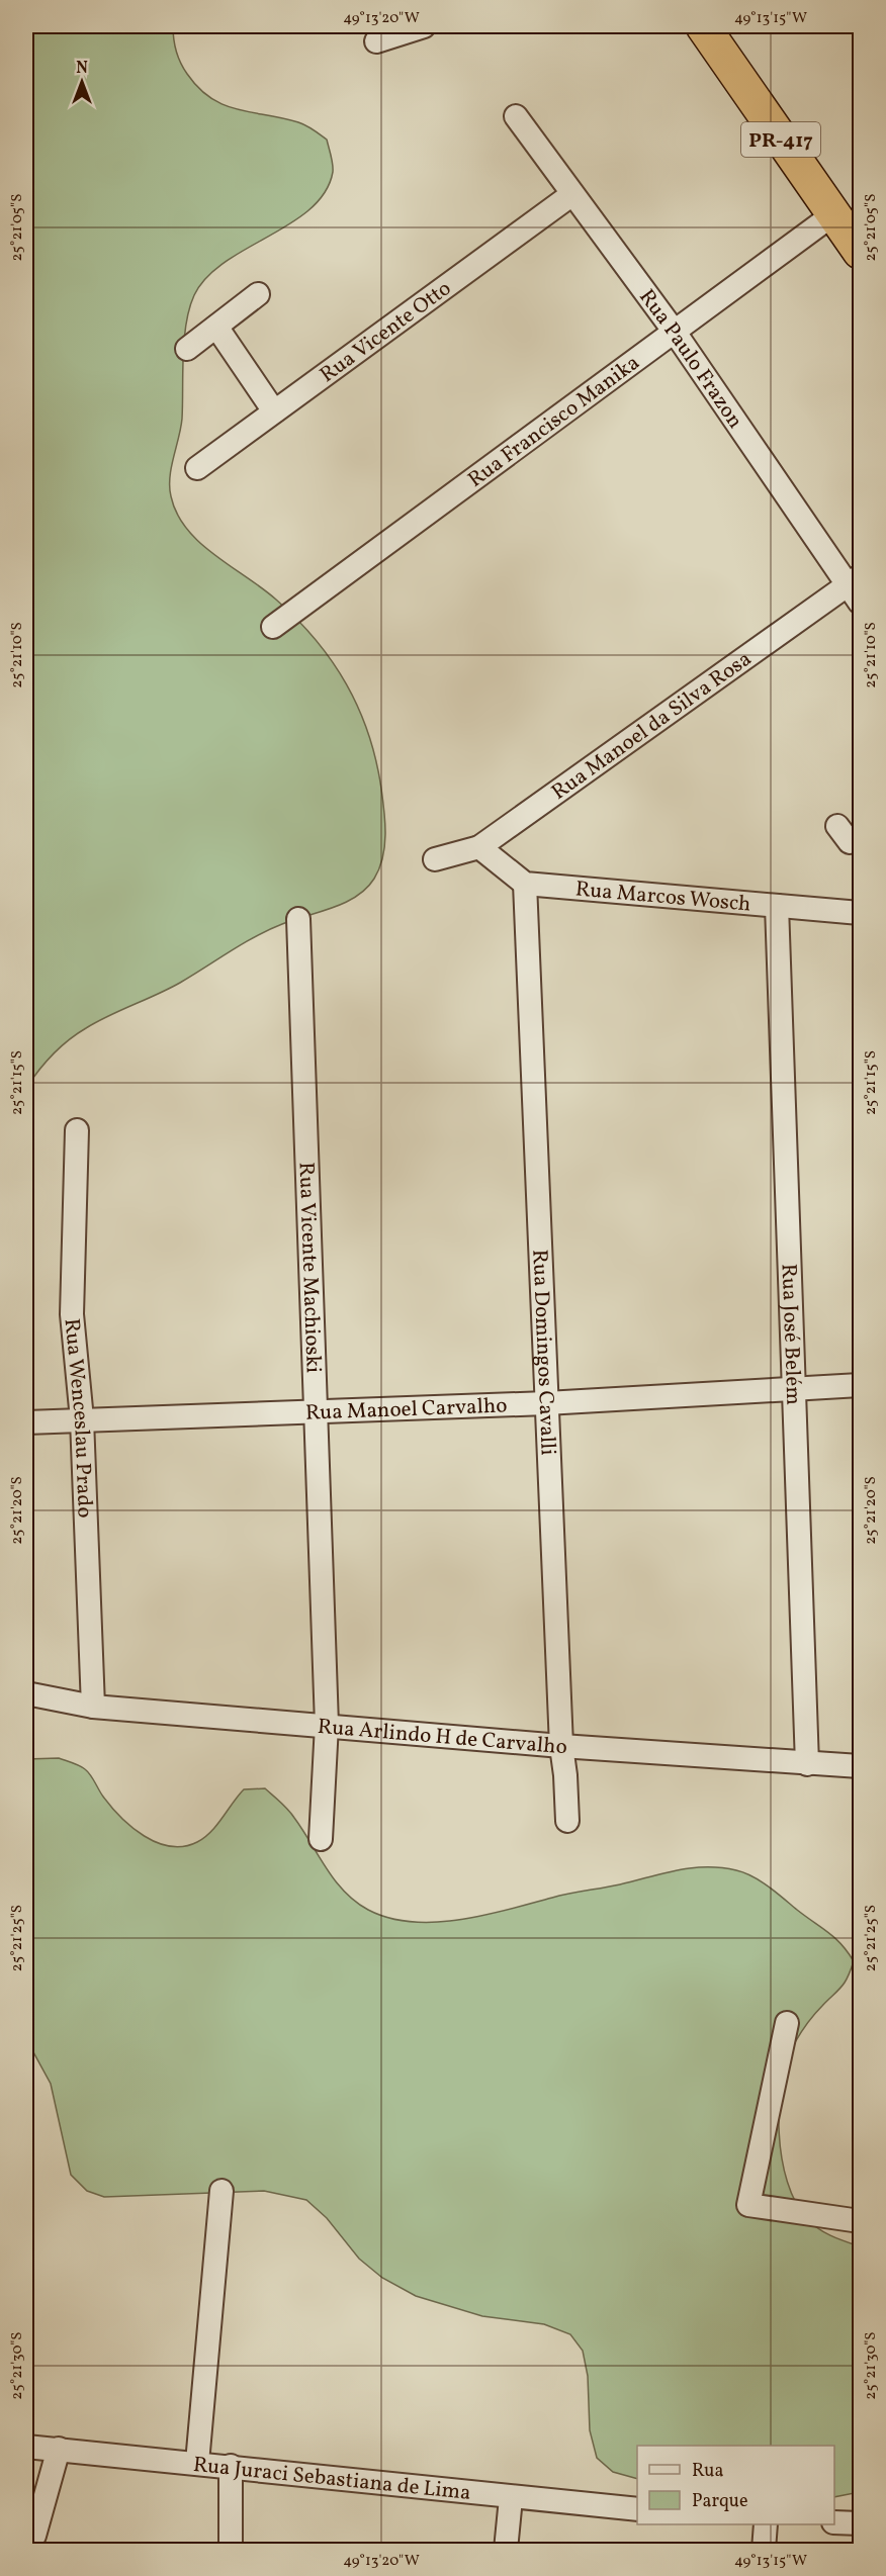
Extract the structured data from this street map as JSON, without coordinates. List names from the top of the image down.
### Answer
{
  "streets": {
    "highway": ["PR-417"],
    "street": [
      "Rua Vicente Otto",
      "Rua Paulo Frazon",
      "Rua Francisco Manika",
      "Rua Manoel da Silva Rosa",
      "Rua Marcos Wosch",
      "Rua Vicente Machioski",
      "Rua José Belém",
      "Rua Domingos Cavalli",
      "Rua Manoel Carvalho",
      "Rua Wenceslau Prado",
      "Rua Arlindo H de Carvalho",
      "Rua Juraci Sebastiana de Lima"
    ]
  },
  "crossings": [
    ["PR-417", "Rua Francisco Manika"],
    ["Rua Vicente Otto", "Rua Paulo Frazon"],
    ["Rua Paulo Frazon", "Rua Francisco Manika"],
    ["Rua Paulo Frazon", "Rua Manoel da Silva Rosa"],
    ["Rua Marcos Wosch", "Rua José Belém"],
    ["Rua Marcos Wosch", "Rua Domingos Cavalli"],
    ["Rua Vicente Machioski", "Rua Manoel Carvalho"],
    ["Rua Vicente Machioski", "Rua Arlindo H de Carvalho"],
    ["Rua José Belém", "Rua Manoel Carvalho"],
    ["Rua José Belém", "Rua Arlindo H de Carvalho"],
    ["Rua Domingos Cavalli", "Rua Manoel Carvalho"],
    ["Rua Domingos Cavalli", "Rua Arlindo H de Carvalho"],
    ["Rua Manoel Carvalho", "Rua Wenceslau Prado"],
    ["Rua Wenceslau Prado", "Rua Arlindo H de Carvalho"]
  ],
  "legend": ["Rua", "Parque"],
  "north": "top",
  "coordinates": [
    "49°13'20\"W",
    "49°13'15\"W",
    "25°21'05\"S",
    "25°21'10\"S",
    "25°21'15\"S",
    "25°21'20\"S",
    "25°21'25\"S",
    "25°21'30\"S"
  ]
}
